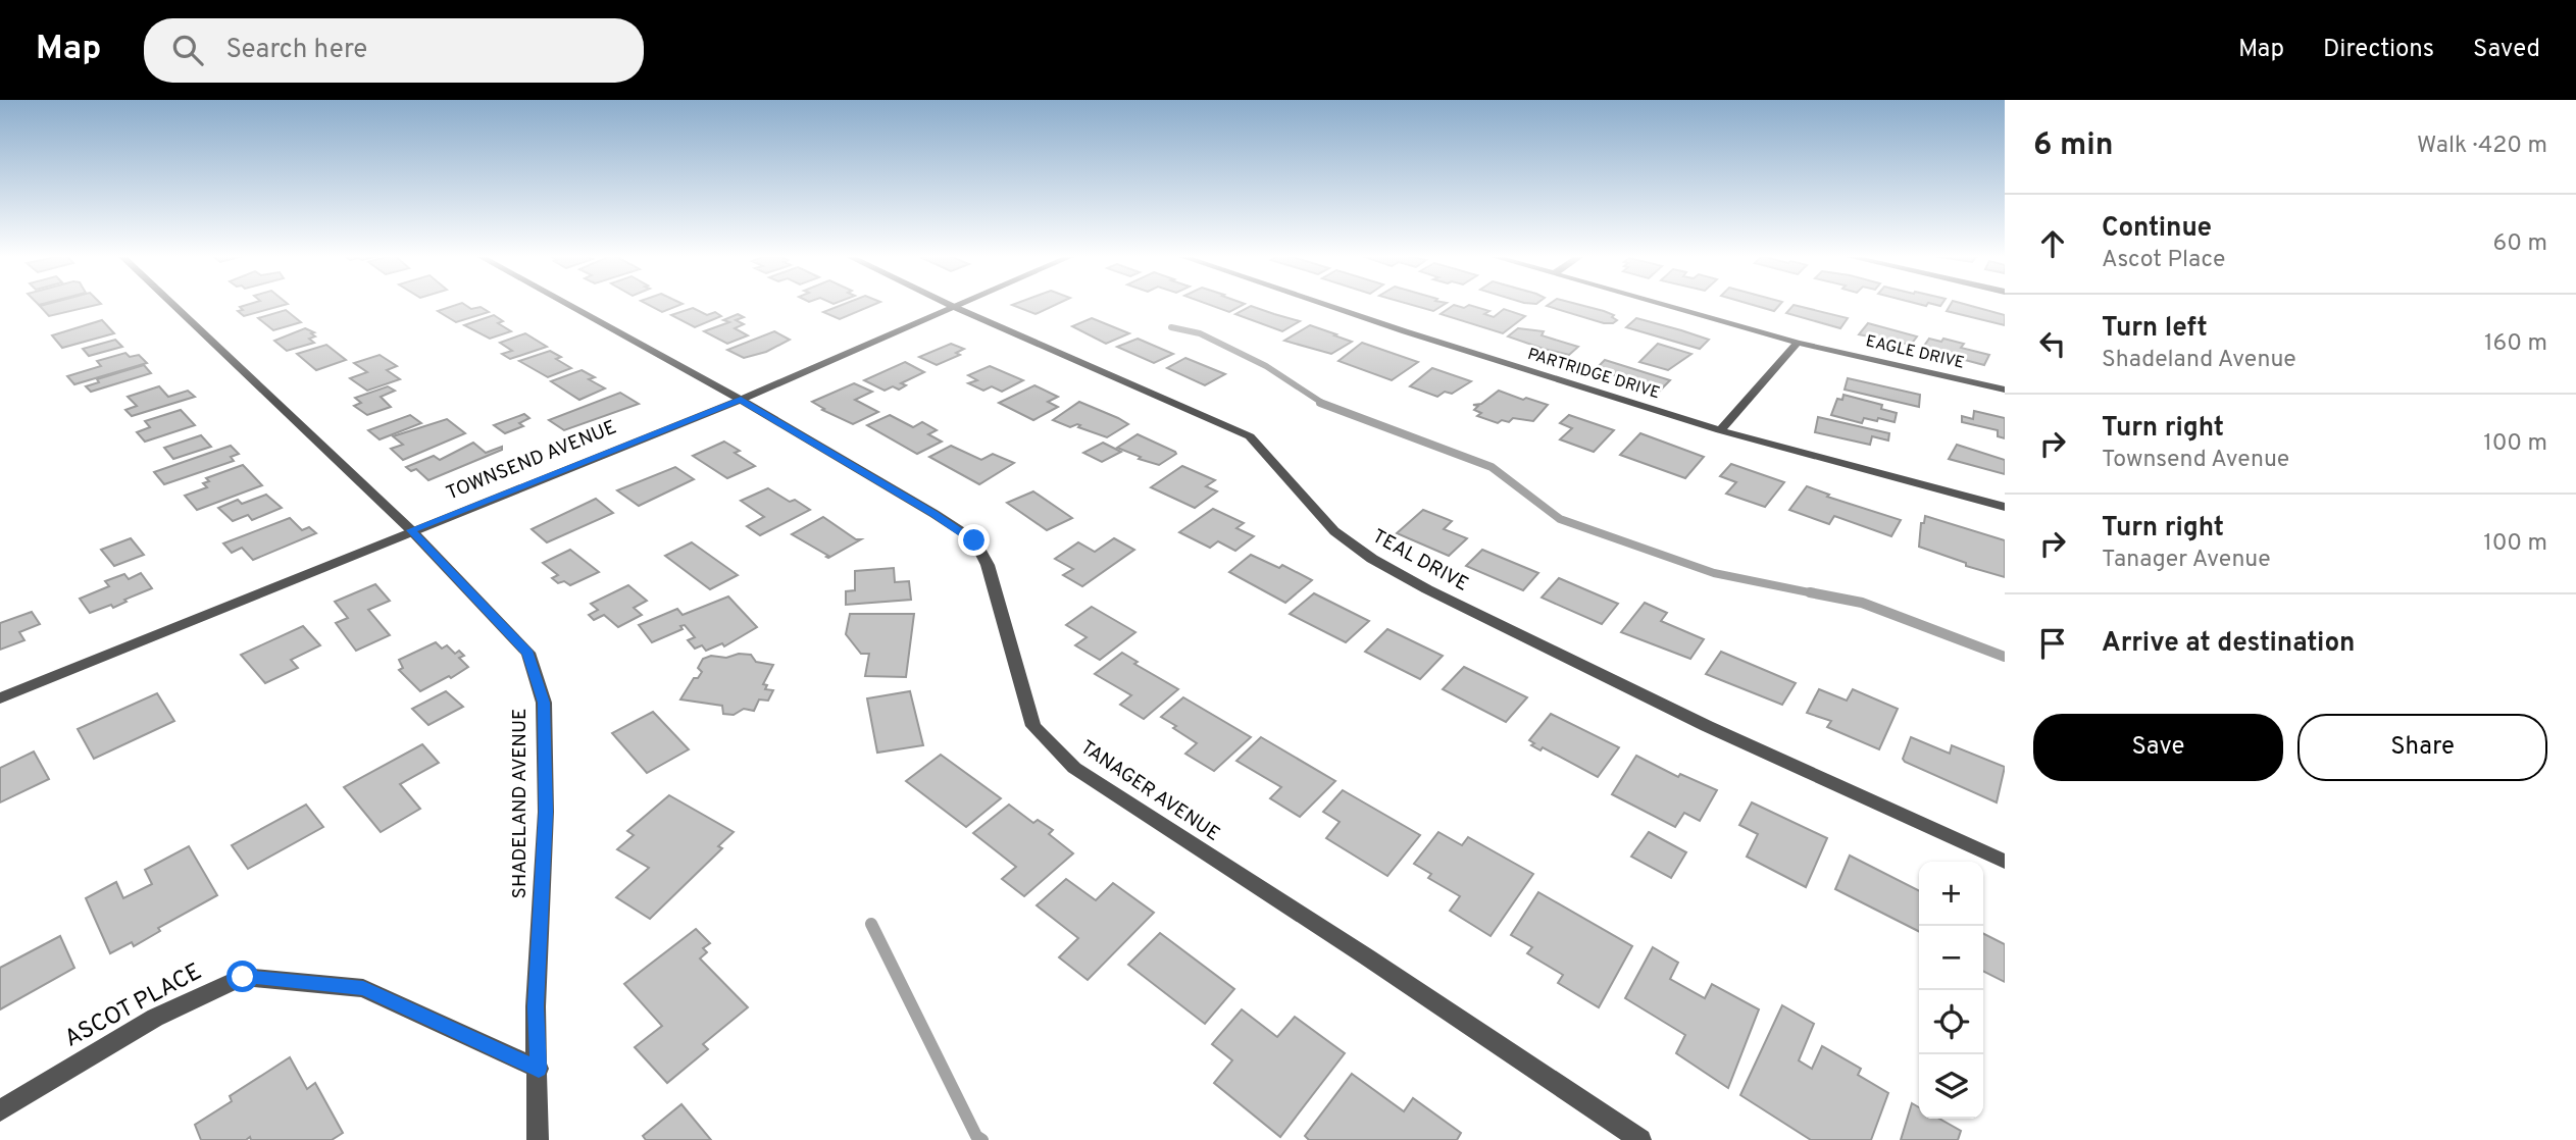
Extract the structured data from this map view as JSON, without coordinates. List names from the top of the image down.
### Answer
{
  "streets": {
    "street": [
      "EAGLE DRIVE",
      "PARTRIDGE DRIVE",
      "TOWNSEND AVENUE",
      "TEAL DRIVE",
      "TANAGER AVENUE",
      "SHADELAND AVENUE",
      "ASCOT PLACE"
    ]
  },
  "crossings": [
    ["TOWNSEND AVENUE", "TEAL DRIVE"],
    ["TOWNSEND AVENUE", "TANAGER AVENUE"],
    ["TOWNSEND AVENUE", "SHADELAND AVENUE"],
    ["SHADELAND AVENUE", "ASCOT PLACE"]
  ],
  "page": {
    "header": "Map",
    "search": "Search here",
    "nav": ["Map", "Directions", "Saved"],
    "heading": ["6 min", "Walk · 420 m"],
    "list": [
      ["Continue", "Ascot Place", "60 m"],
      ["Turn left", "Shadeland Avenue", "160 m"],
      ["Turn right", "Townsend Avenue", "100 m"],
      ["Turn right", "Tanager Avenue", "100 m"],
      "Arrive at destination"
    ],
    "buttons": ["Save", "Share"],
    "map_buttons": ["+", "−"]
  }
}
